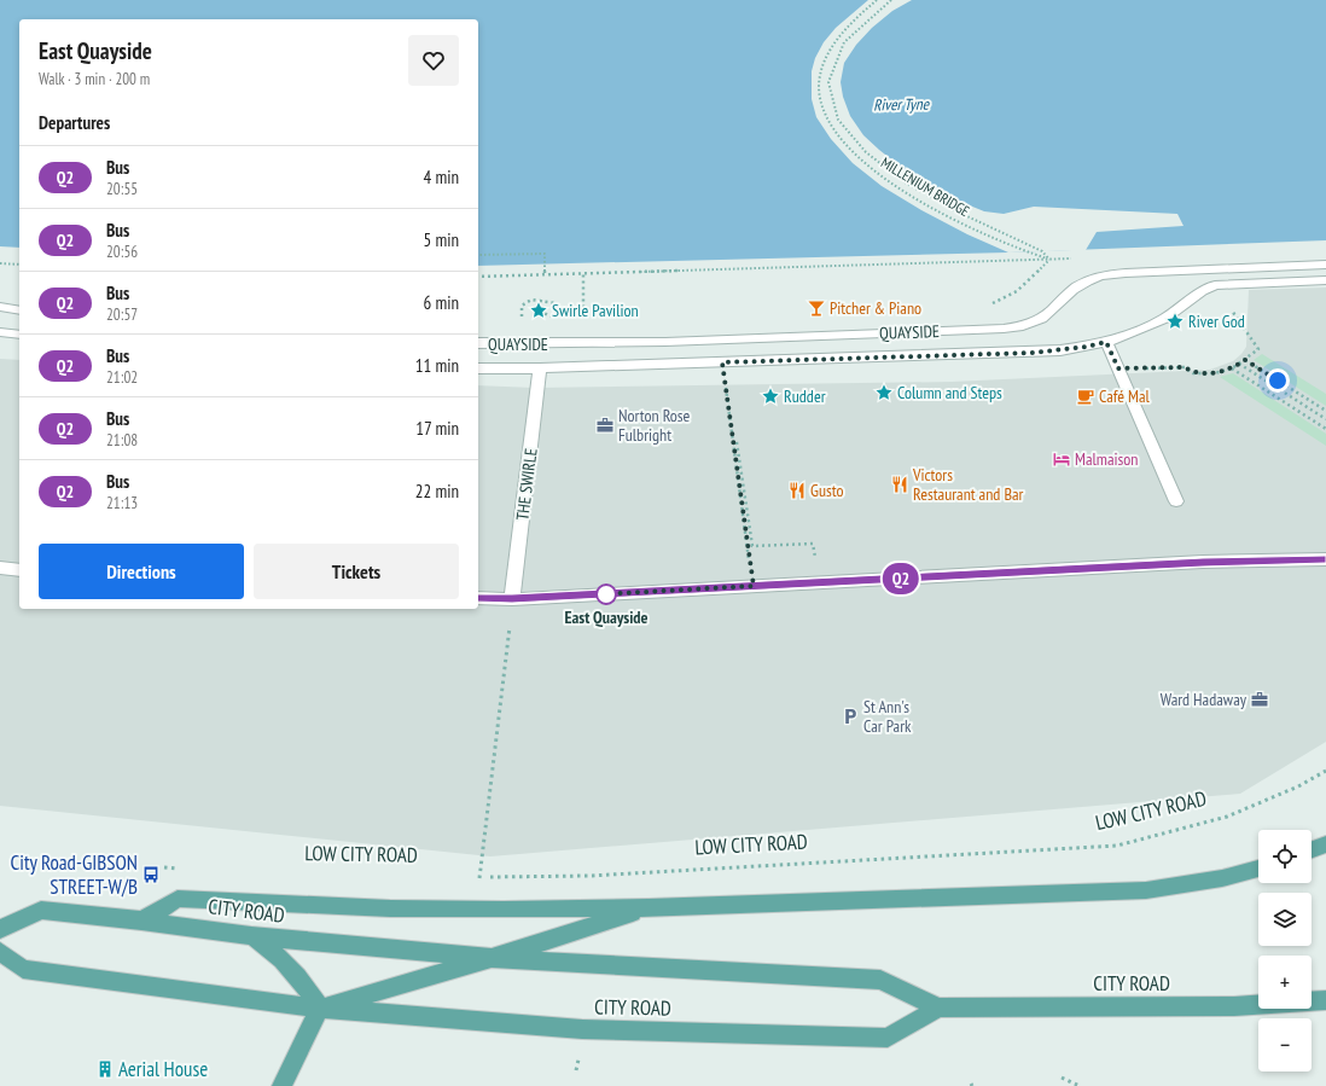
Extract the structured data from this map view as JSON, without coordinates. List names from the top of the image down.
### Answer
{
  "streets": {
    "main road": ["CITY ROAD"],
    "street": ["QUAYSIDE", "THE SWIRLE"],
    "path": ["MILLENIUM BRIDGE", "LOW CITY ROAD"]
  },
  "crossings": [
    ["QUAYSIDE", "THE SWIRLE"]
  ],
  "water": ["River Tyne"],
  "places": {
    "bar": ["Pitcher & Piano"],
    "place": [
      "Swirle Pavilion",
      "River God",
      "Column and Steps",
      "Rudder"
    ],
    "cafe": ["Café Mal"],
    "office": ["Norton Rose Fulbright", "Ward Hadaway"],
    "hotel": ["Malmaison"],
    "restaurant": ["Victors Restaurant and Bar", "Gusto"],
    "other": ["East Quayside"],
    "parking": ["St Ann's Car Park"],
    "bus stop": ["City Road-GIBSON STREET-W/B"],
    "building": ["Aerial House"]
  },
  "lines": ["bus line Q2"],
  "page": {
    "on_map": "Q2",
    "heading": [
      ["East Quayside", "Walk · 3 min · 200 m"],
      "Departures"
    ],
    "list": [
      {
        "mark": "Q2",
        "name": "Bus",
        "note": "20:55",
        "value": "4 min"
      },
      {
        "mark": "Q2",
        "name": "Bus",
        "note": "20:56",
        "value": "5 min"
      },
      {
        "mark": "Q2",
        "name": "Bus",
        "note": "20:57",
        "value": "6 min"
      },
      {
        "mark": "Q2",
        "name": "Bus",
        "note": "21:02",
        "value": "11 min"
      },
      {
        "mark": "Q2",
        "name": "Bus",
        "note": "21:08",
        "value": "17 min"
      },
      {
        "mark": "Q2",
        "name": "Bus",
        "note": "21:13",
        "value": "22 min"
      }
    ],
    "buttons": ["Directions", "Tickets"],
    "map_buttons": ["+", "−"]
  }
}
